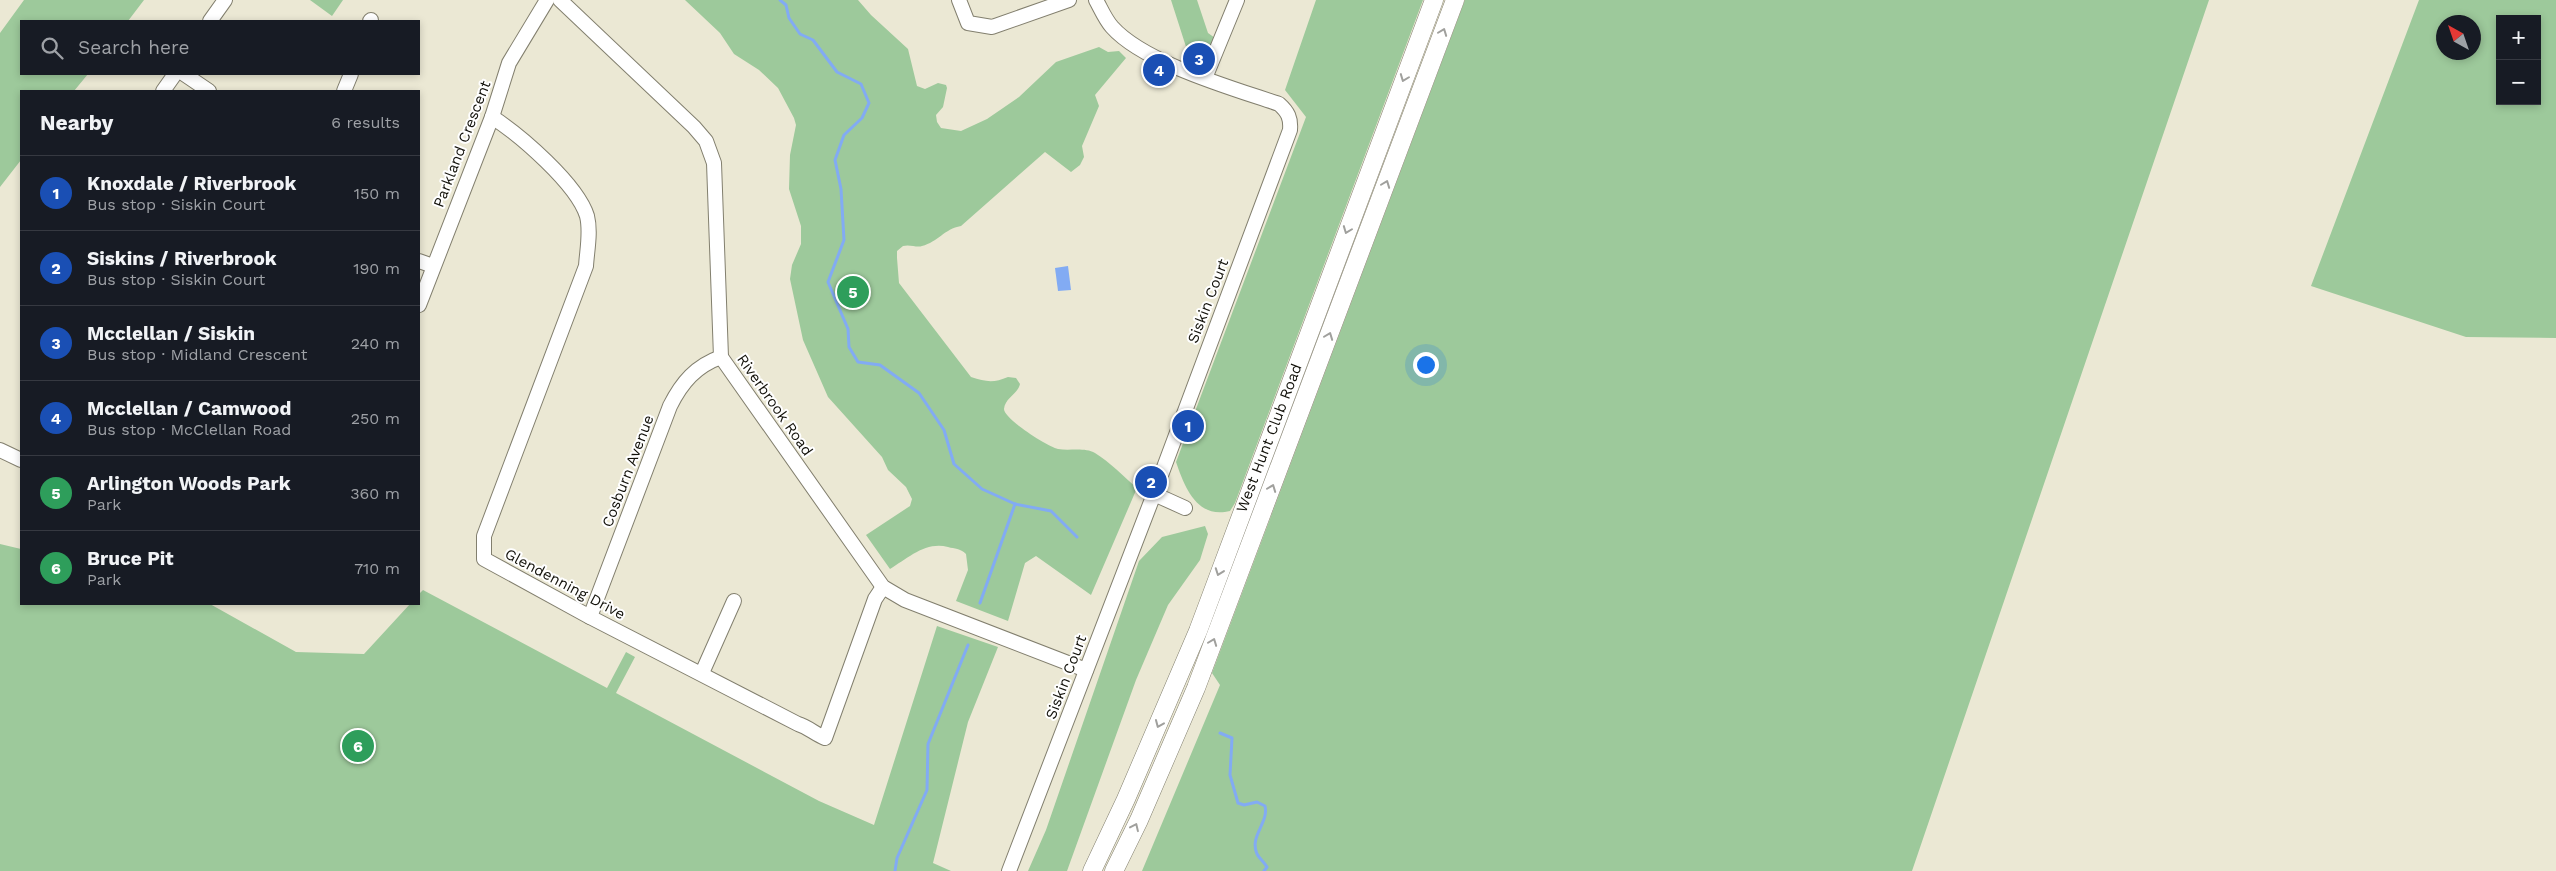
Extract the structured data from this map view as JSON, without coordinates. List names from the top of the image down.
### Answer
{
  "streets": {
    "main road": ["West Hunt Club Road"],
    "street": [
      "Parkland Crescent",
      "Siskin Court",
      "Riverbrook Road",
      "Cosburn Avenue",
      "Glendenning Drive"
    ]
  },
  "crossings": [
    ["Parkland Crescent", "Glendenning Drive"],
    ["Siskin Court", "Riverbrook Road"],
    ["Riverbrook Road", "Cosburn Avenue"],
    ["Riverbrook Road", "Glendenning Drive"],
    ["Cosburn Avenue", "Glendenning Drive"]
  ],
  "north": "top left",
  "page": {
    "map_buttons": ["+", "−"],
    "search": "Search here",
    "pins": [
      "3",
      "4",
      "5",
      "1",
      "2",
      "6"
    ],
    "heading": ["Nearby", "6 results"],
    "list": [
      {
        "mark": "1",
        "name": "Knoxdale / Riverbrook",
        "note": "Bus stop · Siskin Court",
        "value": "150 m"
      },
      {
        "mark": "2",
        "name": "Siskins / Riverbrook",
        "note": "Bus stop · Siskin Court",
        "value": "190 m"
      },
      {
        "mark": "3",
        "name": "Mcclellan / Siskin",
        "note": "Bus stop · Midland Crescent",
        "value": "240 m"
      },
      {
        "mark": "4",
        "name": "Mcclellan / Camwood",
        "note": "Bus stop · McClellan Road",
        "value": "250 m"
      },
      {
        "mark": "5",
        "name": "Arlington Woods Park",
        "note": "Park",
        "value": "360 m"
      },
      {
        "mark": "6",
        "name": "Bruce Pit",
        "note": "Park",
        "value": "710 m"
      }
    ]
  }
}
